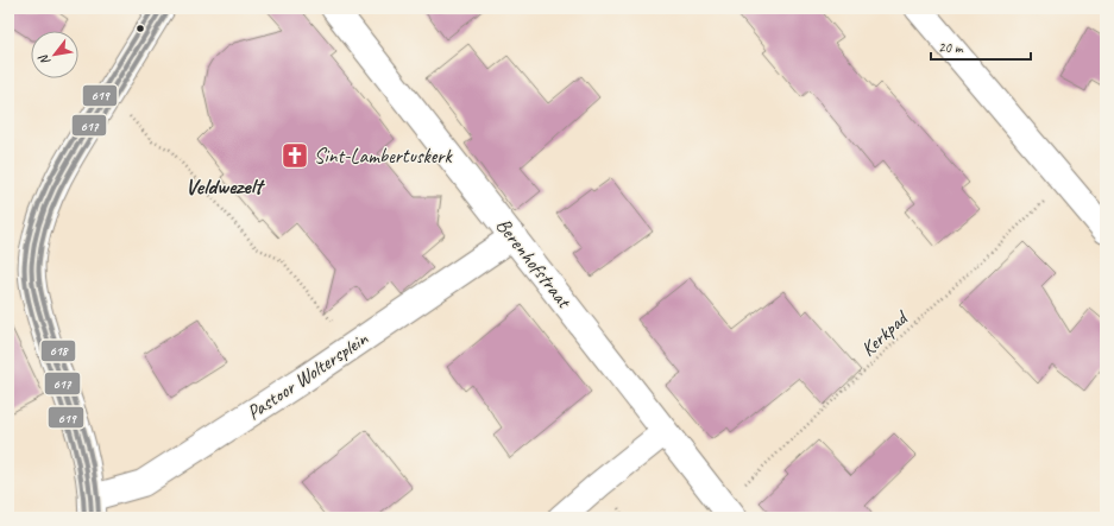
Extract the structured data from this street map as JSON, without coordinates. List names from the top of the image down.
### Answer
{
  "streets": {
    "street": ["Berenhofstraat", "Pastoor Woltersplein"],
    "path": ["Kerkpad"]
  },
  "crossings": [
    ["Berenhofstraat", "Kerkpad"],
    ["Berenhofstraat", "Pastoor Woltersplein"]
  ],
  "districts": ["Veldwezelt"],
  "places": {
    "church": ["Sint-Lambertuskerk"]
  },
  "lines": ["transit line 617", "transit line 619", "transit line 618"],
  "scale_bar": "20 m",
  "north": "bottom left"
}
